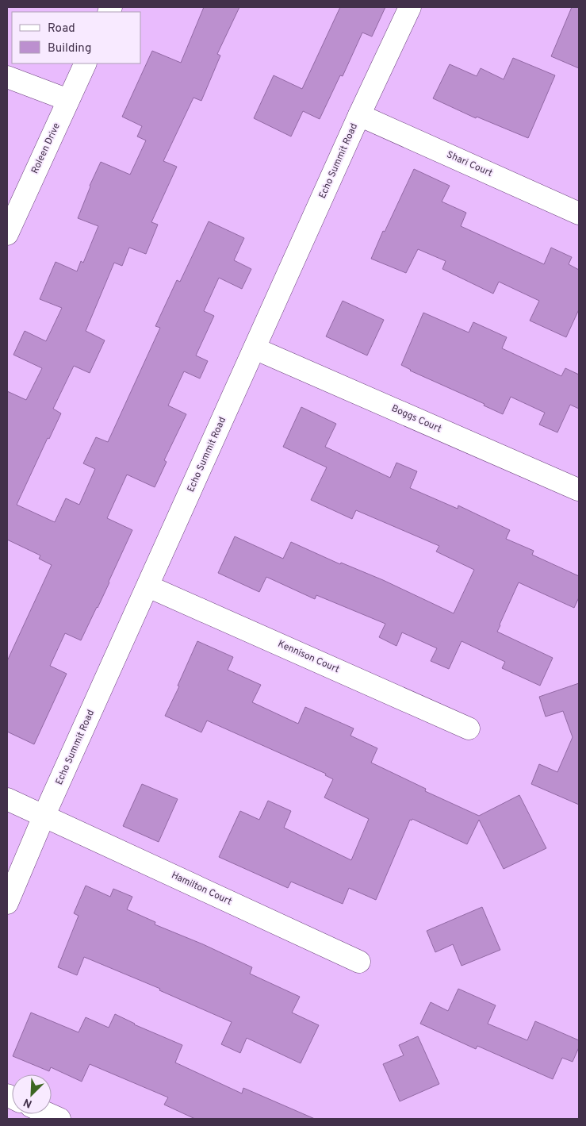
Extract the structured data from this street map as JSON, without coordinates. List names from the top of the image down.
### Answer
{
  "streets": {
    "street": [
      "Roleen Drive",
      "Echo Summit Road",
      "Shari Court",
      "Boggs Court",
      "Kennison Court",
      "Hamilton Court"
    ]
  },
  "crossings": [
    ["Echo Summit Road", "Shari Court"],
    ["Echo Summit Road", "Boggs Court"],
    ["Echo Summit Road", "Kennison Court"],
    ["Echo Summit Road", "Hamilton Court"]
  ],
  "legend": ["Road", "Building"],
  "north": "bottom left"
}
